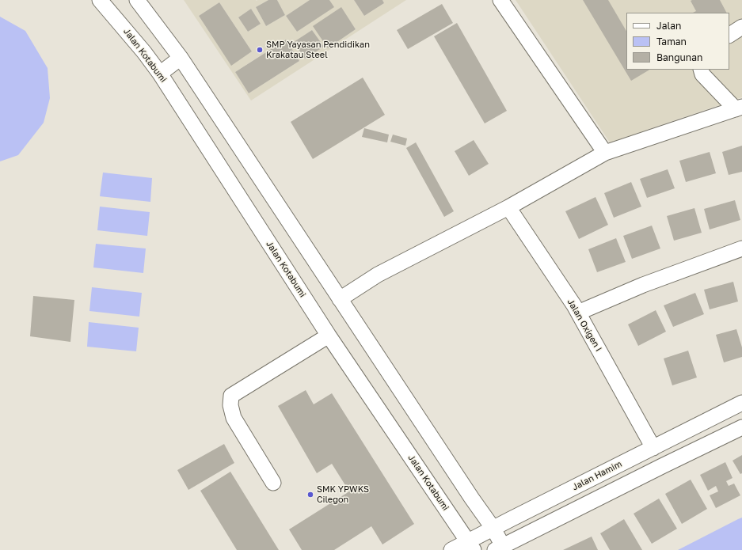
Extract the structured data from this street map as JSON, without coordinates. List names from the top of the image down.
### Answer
{
  "streets": {
    "street": ["Jalan Kotabumi", "Jalan Oxigen I", "Jalan Hamim"]
  },
  "crossings": [
    ["Jalan Kotabumi", "Jalan Hamim"],
    ["Jalan Oxigen I", "Jalan Hamim"]
  ],
  "places": ["SMP Yayasan Pendidikan Krakatau Steel", "SMK YPWKS Cilegon"],
  "legend": ["Jalan", "Taman", "Bangunan"]
}
